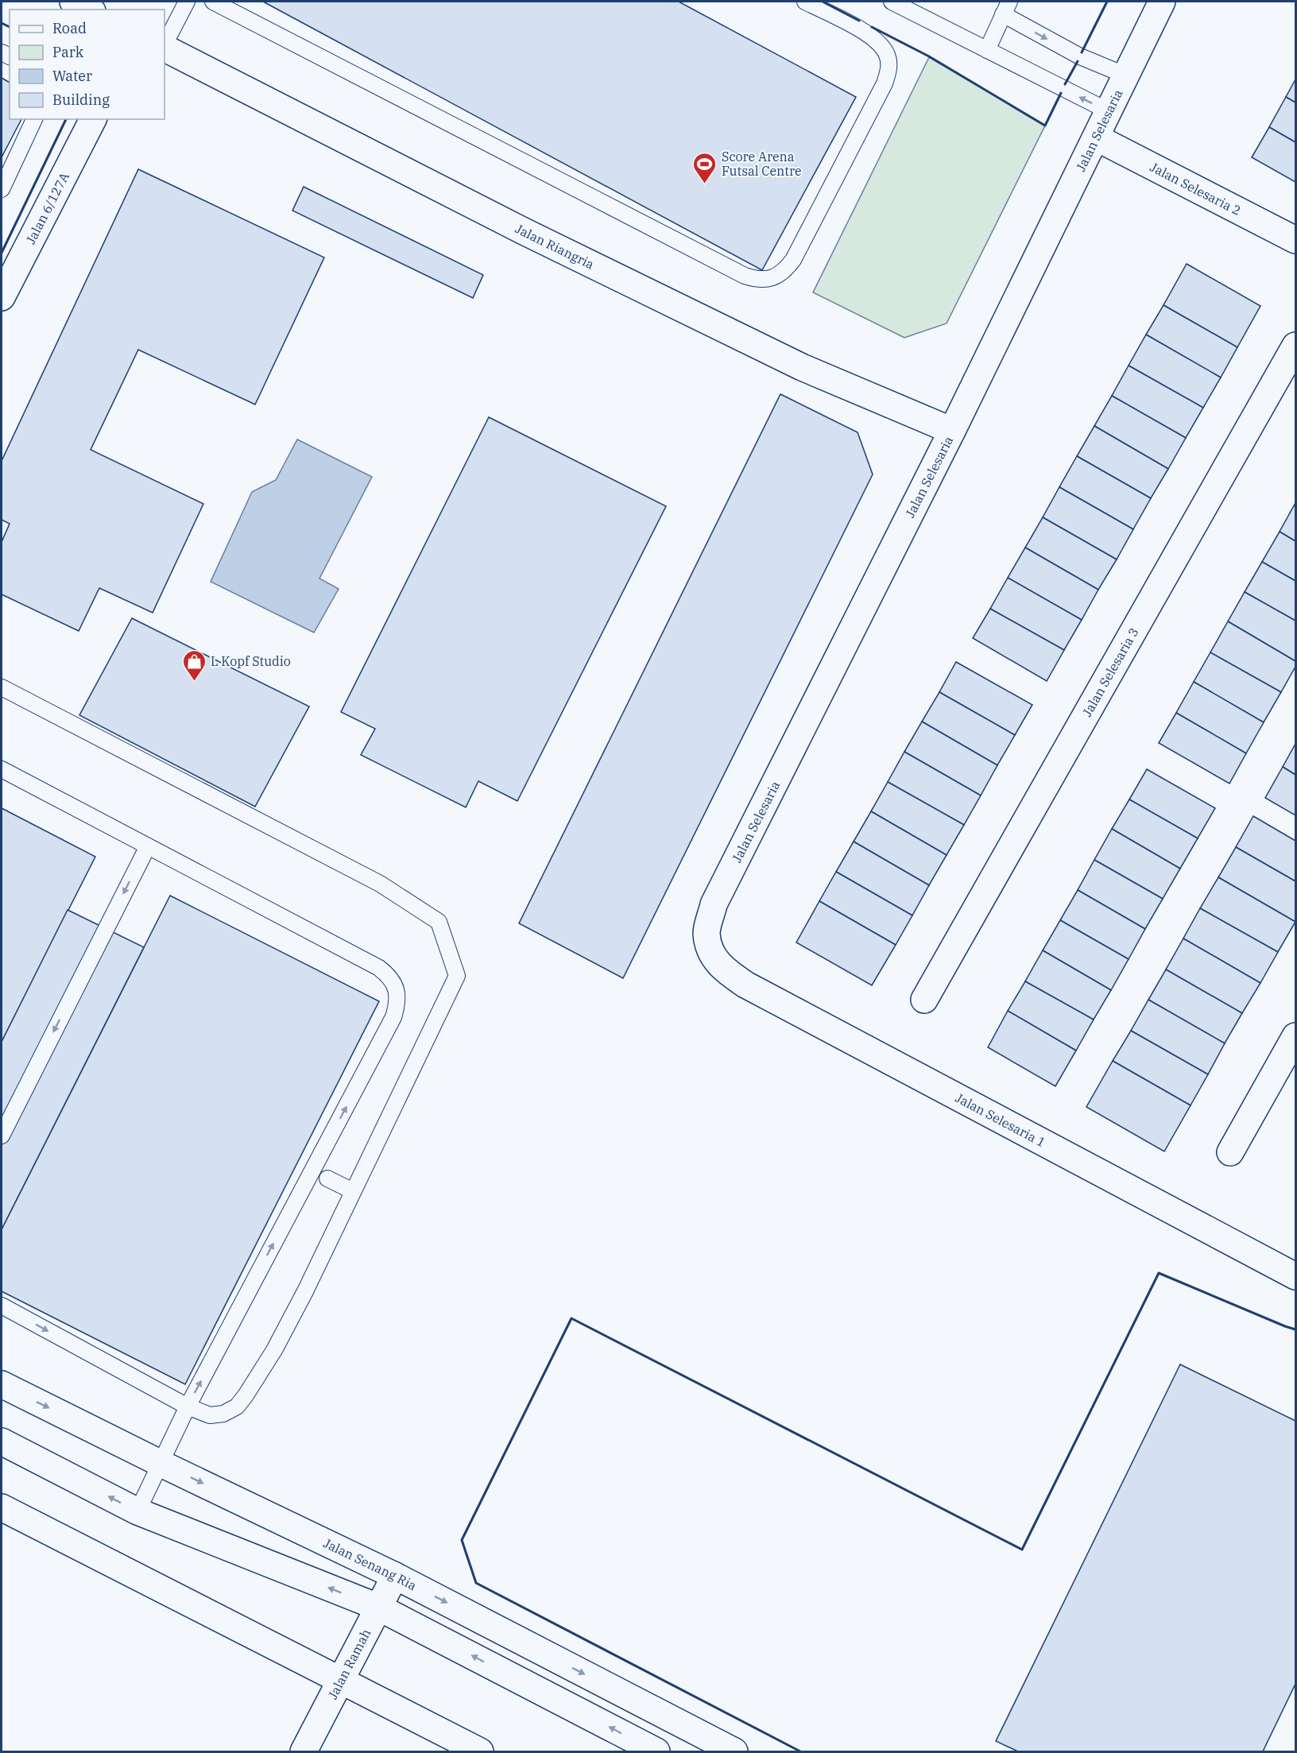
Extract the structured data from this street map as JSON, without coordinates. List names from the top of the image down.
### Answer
{
  "streets": {
    "street": [
      "Jalan Selesaria",
      "Jalan Selesaria 2",
      "Jalan 6/127A",
      "Jalan Riangria",
      "Jalan Selesaria 3",
      "Jalan Selesaria 1",
      "Jalan Senang Ria",
      "Jalan Ramah"
    ]
  },
  "crossings": [
    ["Jalan Selesaria", "Jalan Selesaria 2"],
    ["Jalan Selesaria", "Jalan Riangria"],
    ["Jalan Selesaria", "Jalan Selesaria 1"],
    ["Jalan Senang Ria", "Jalan Ramah"]
  ],
  "places": {
    "sports": ["Score Arena Futsal Centre"],
    "shop": ["L Kopf Studio"]
  },
  "legend": [
    "Road",
    "Park",
    "Water",
    "Building"
  ]
}
